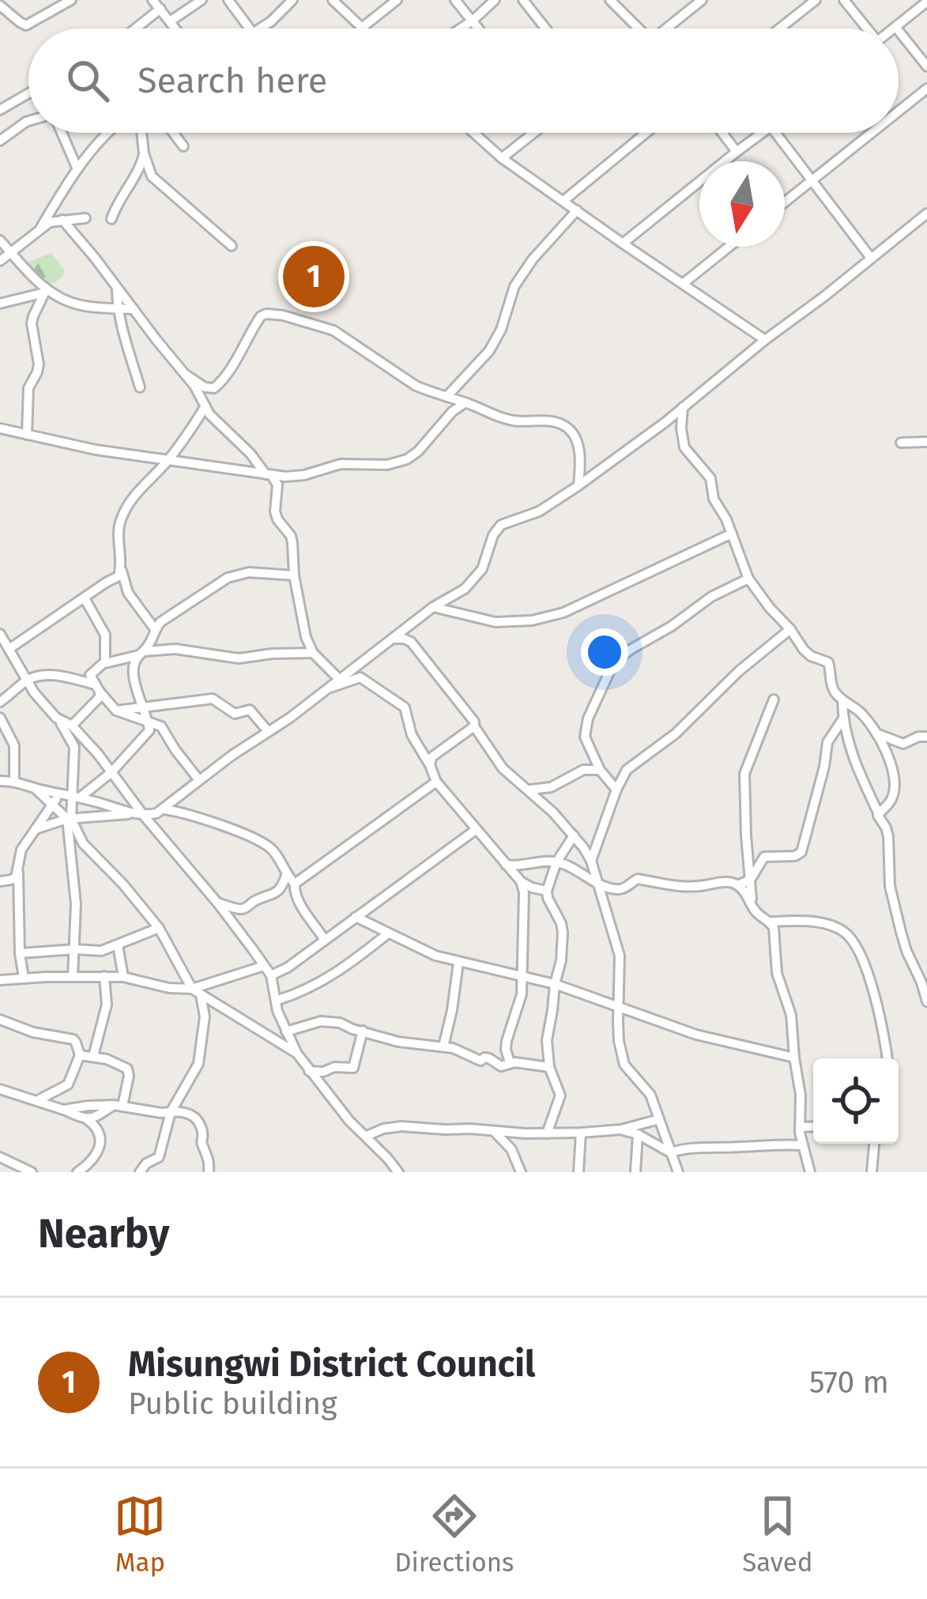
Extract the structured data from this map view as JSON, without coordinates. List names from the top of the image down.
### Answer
{
  "north": "bottom",
  "page": {
    "search": "Search here",
    "pins": "1",
    "heading": "Nearby",
    "list": [
      {
        "mark": "1",
        "name": "Misungwi District Council",
        "note": "Public building",
        "value": "570 m"
      }
    ],
    "nav": ["Map", "Directions", "Saved"]
  }
}
